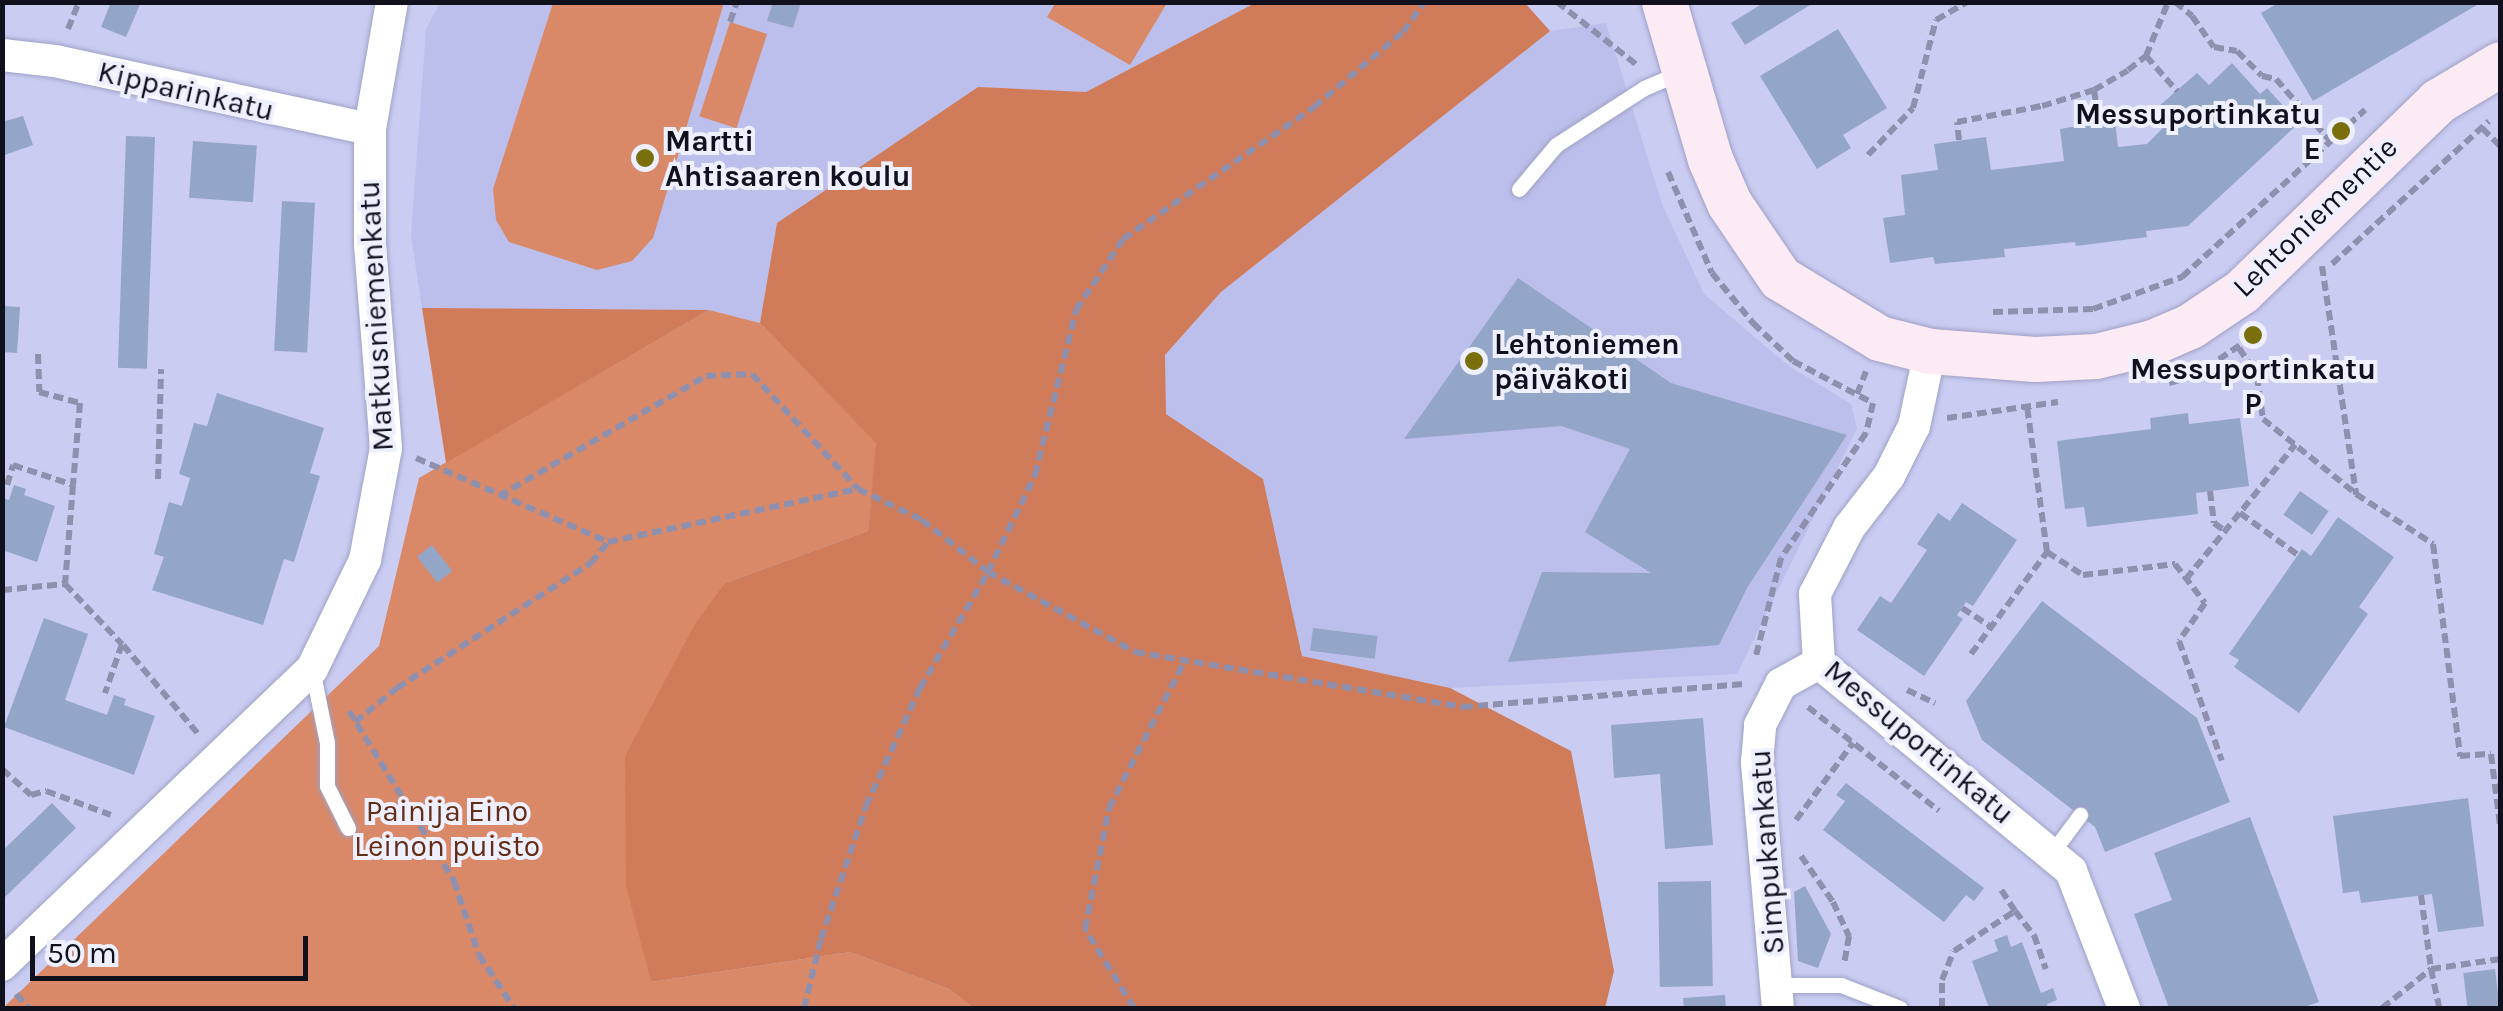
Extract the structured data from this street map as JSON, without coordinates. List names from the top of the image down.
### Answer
{
  "streets": {
    "street": [
      "Kipparinkatu",
      "Lehtoniementie",
      "Matkusniemenkatu",
      "Messuportinkatu",
      "Simpukankatu"
    ]
  },
  "crossings": [
    ["Kipparinkatu", "Matkusniemenkatu"],
    ["Lehtoniementie", "Messuportinkatu"]
  ],
  "parks": ["Painija Eino Leinon puisto"],
  "places": [
    "Messuportinkatu E",
    "Martti Ahtisaaren koulu",
    "Messuportinkatu P",
    "Lehtoniemen päiväkoti"
  ],
  "scale_bar": "50 m"
}
